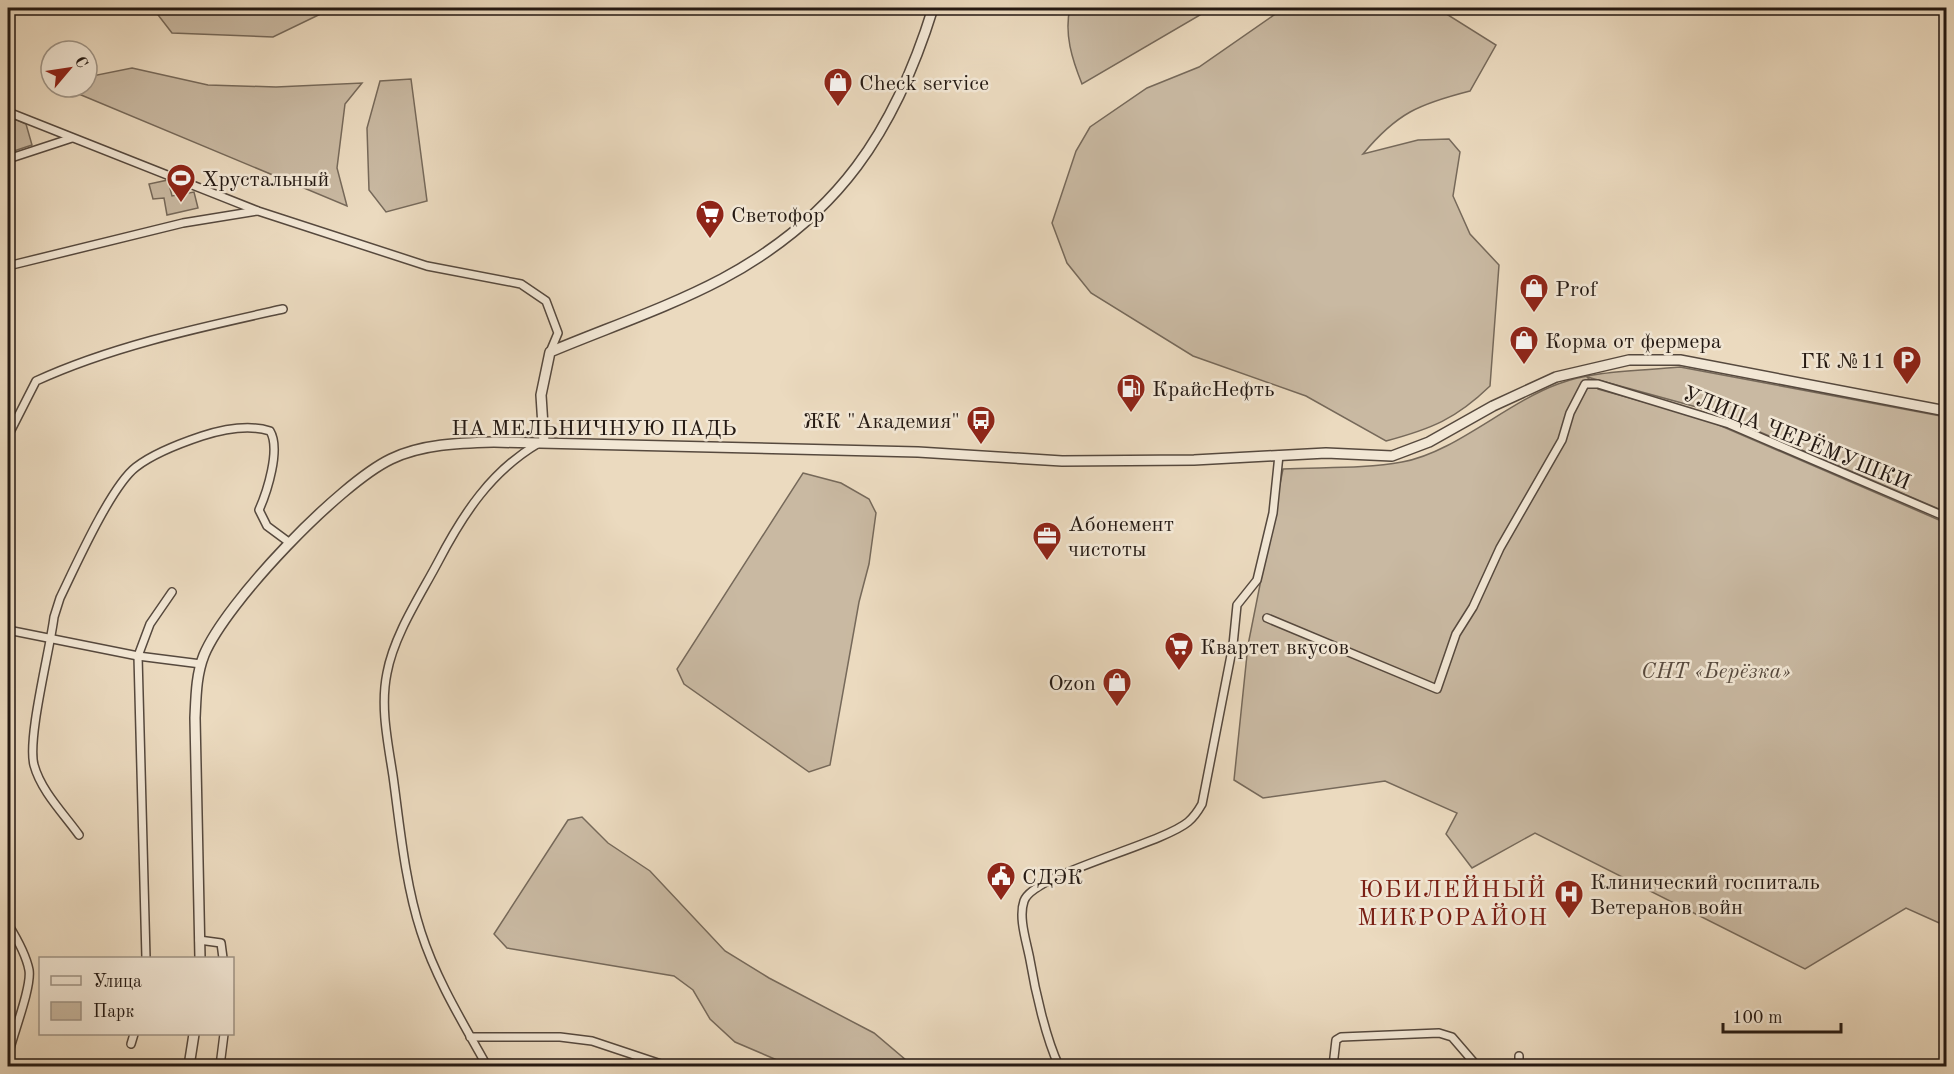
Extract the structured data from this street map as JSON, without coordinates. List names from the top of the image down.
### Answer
{
  "streets": {
    "street": ["НА МЕЛЬНИЧНУЮ ПАДЬ", "УЛИЦА ЧЕРЁМУШКИ"]
  },
  "districts": ["ЮБИЛЕЙНЫЙ МИКРОРАЙОН"],
  "parks": ["СНТ «Берёзка»"],
  "places": {
    "shop": [
      "Check service",
      "Prof",
      "Корма от фермера",
      "Ozon"
    ],
    "sports": ["Хрустальный"],
    "supermarket": ["Светофор", "Квартет вкусов"],
    "parking": ["ГК №11"],
    "fuel station": ["КрайсНефть"],
    "bus stop": ["ЖК \"Академия\""],
    "office": ["Абонемент чистоты"],
    "public building": ["СДЭК"],
    "hospital": ["Клинический госпиталь Ветеранов войн"]
  },
  "legend": ["Улица", "Парк"],
  "scale_bar": "100 m",
  "north": "top right"
}
